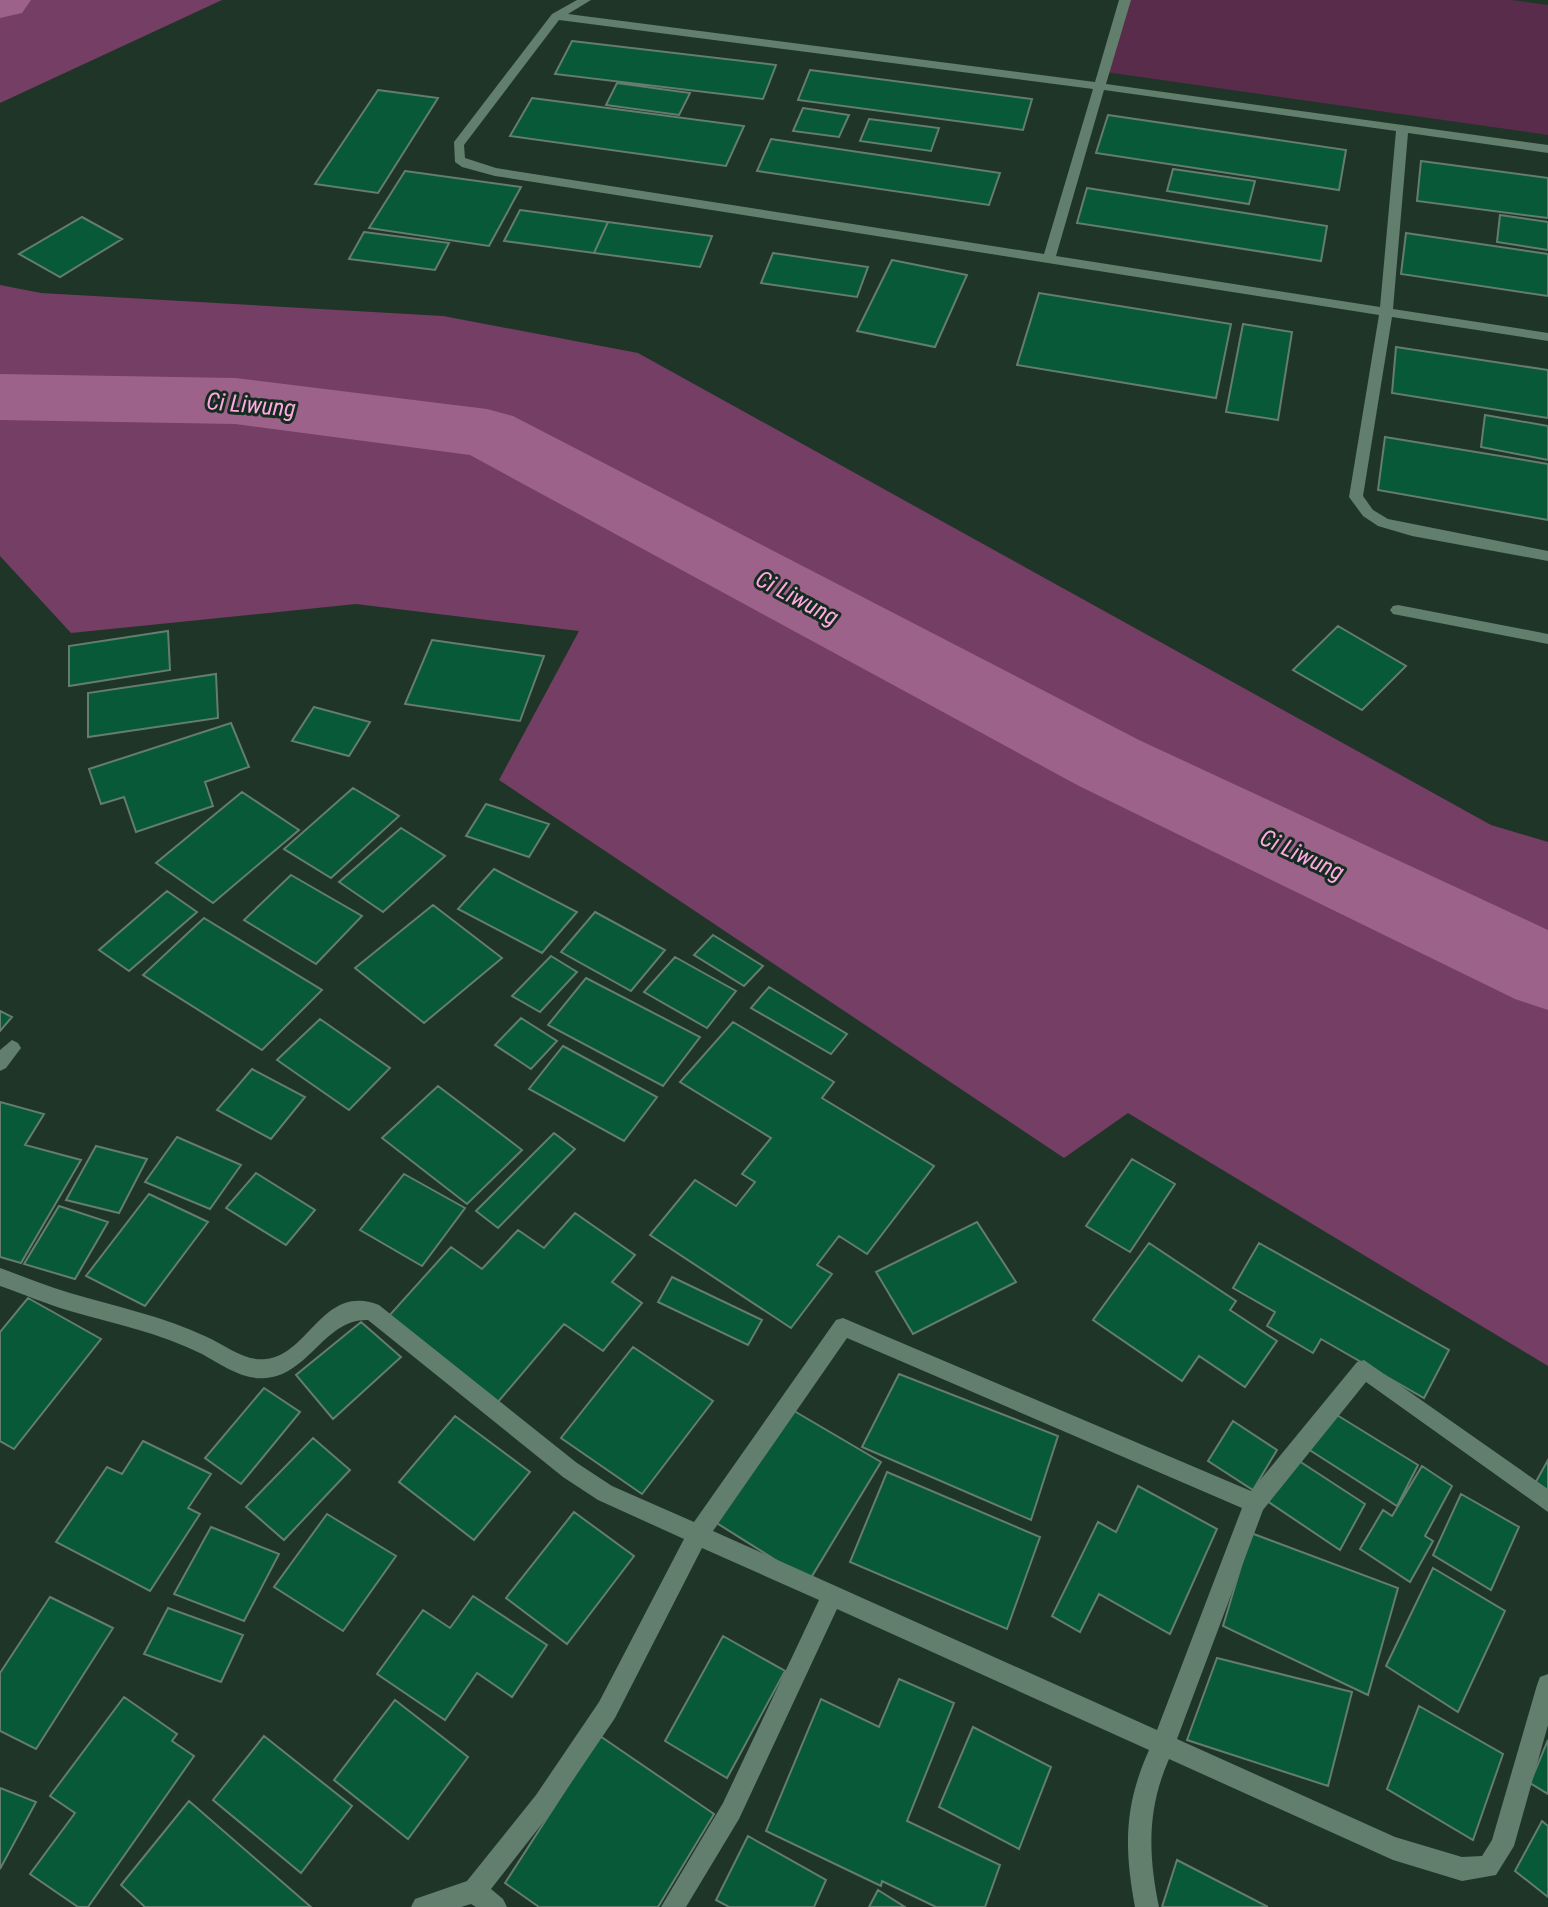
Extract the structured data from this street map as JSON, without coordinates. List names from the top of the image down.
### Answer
{
  "water": ["Ci Liwung"]
}
